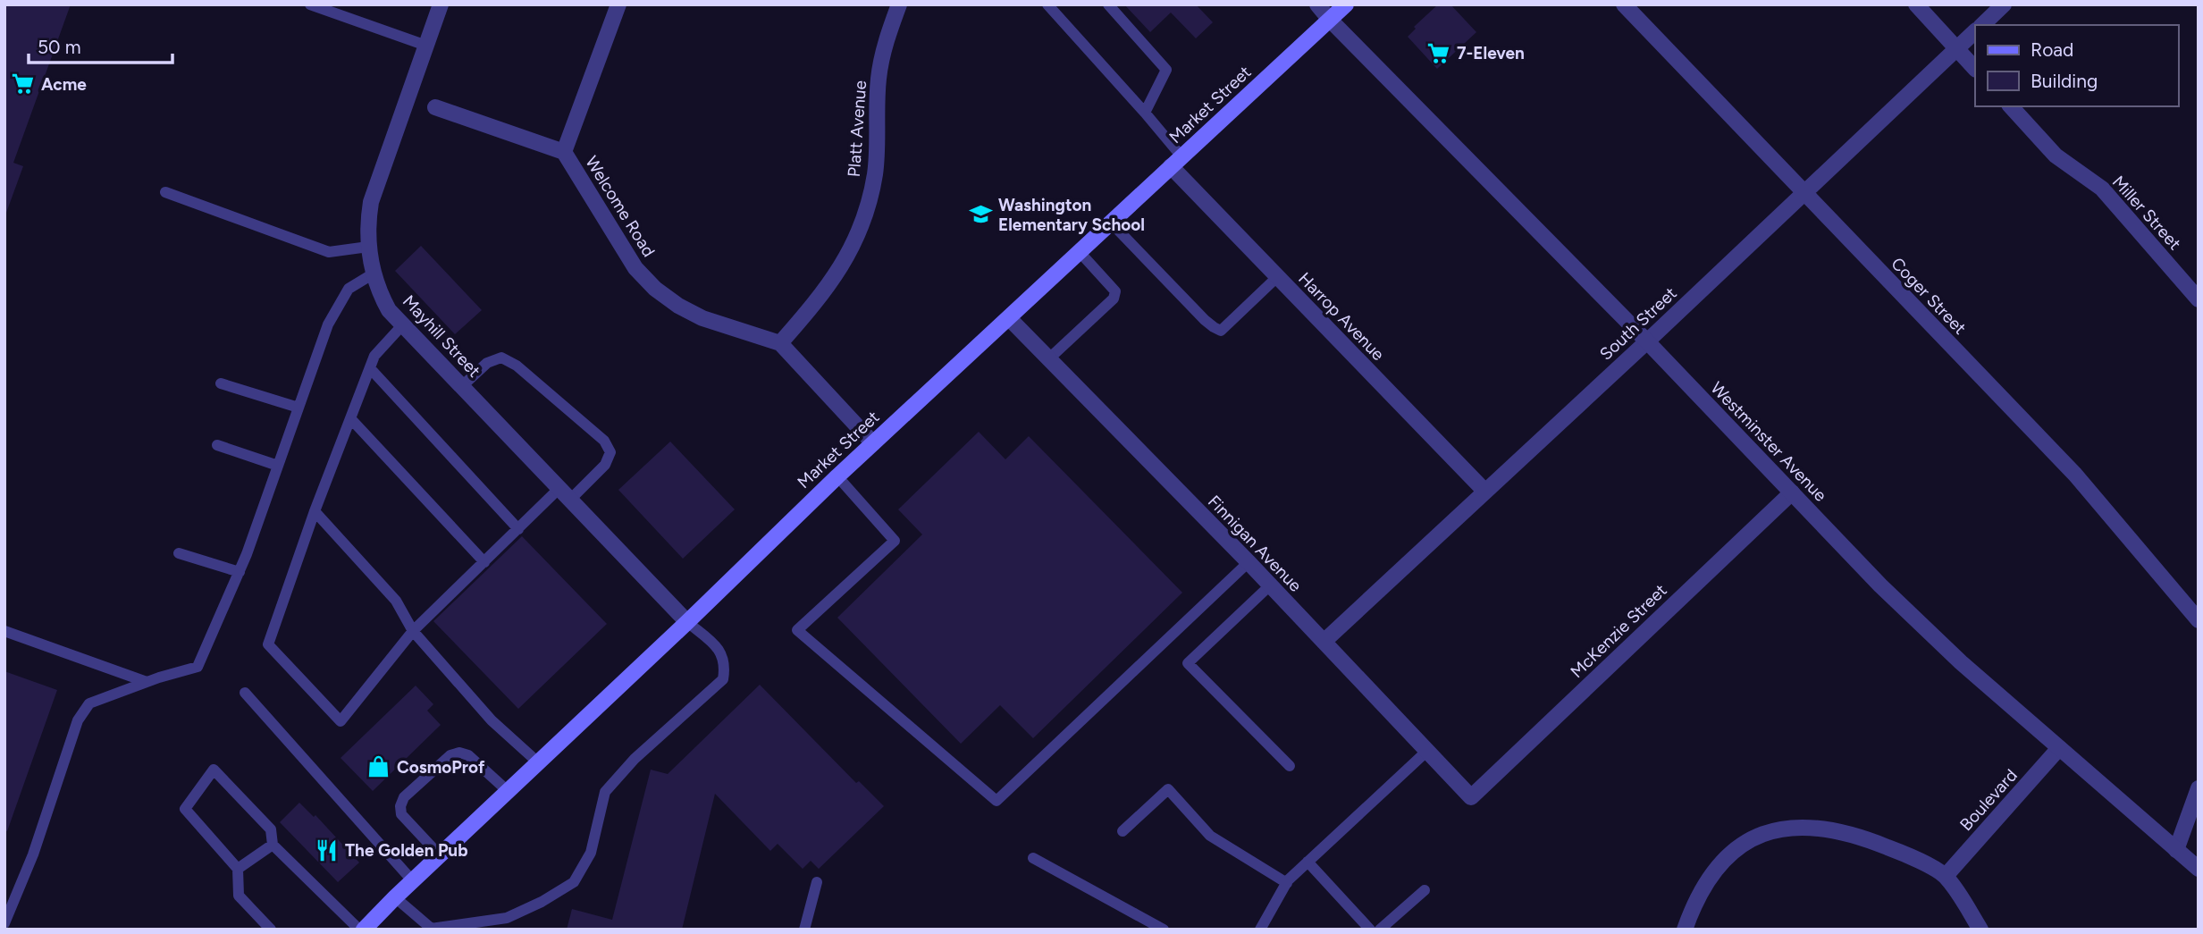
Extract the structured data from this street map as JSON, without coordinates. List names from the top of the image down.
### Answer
{
  "streets": {
    "main road": ["Market Street"],
    "street": [
      "Platt Avenue",
      "Welcome Road",
      "Miller Street",
      "Coger Street",
      "Harrop Avenue",
      "South Street",
      "Mayhill Street",
      "Westminster Avenue",
      "Finnigan Avenue",
      "McKenzie Street",
      "Boulevard"
    ]
  },
  "crossings": [
    ["Market Street", "Welcome Road"],
    ["Market Street", "Harrop Avenue"],
    ["Market Street", "Mayhill Street"],
    ["Market Street", "Westminster Avenue"],
    ["Market Street", "Finnigan Avenue"],
    ["Platt Avenue", "Welcome Road"],
    ["Coger Street", "South Street"],
    ["Harrop Avenue", "South Street"],
    ["South Street", "Westminster Avenue"],
    ["South Street", "Finnigan Avenue"],
    ["Westminster Avenue", "McKenzie Street"],
    ["Westminster Avenue", "Boulevard"],
    ["Finnigan Avenue", "McKenzie Street"]
  ],
  "places": {
    "supermarket": ["7-Eleven", "Acme"],
    "school or university": ["Washington Elementary School"],
    "shop": ["CosmoProf"],
    "restaurant": ["The Golden Pub"]
  },
  "legend": ["Road", "Building"],
  "scale_bar": "50 m"
}
